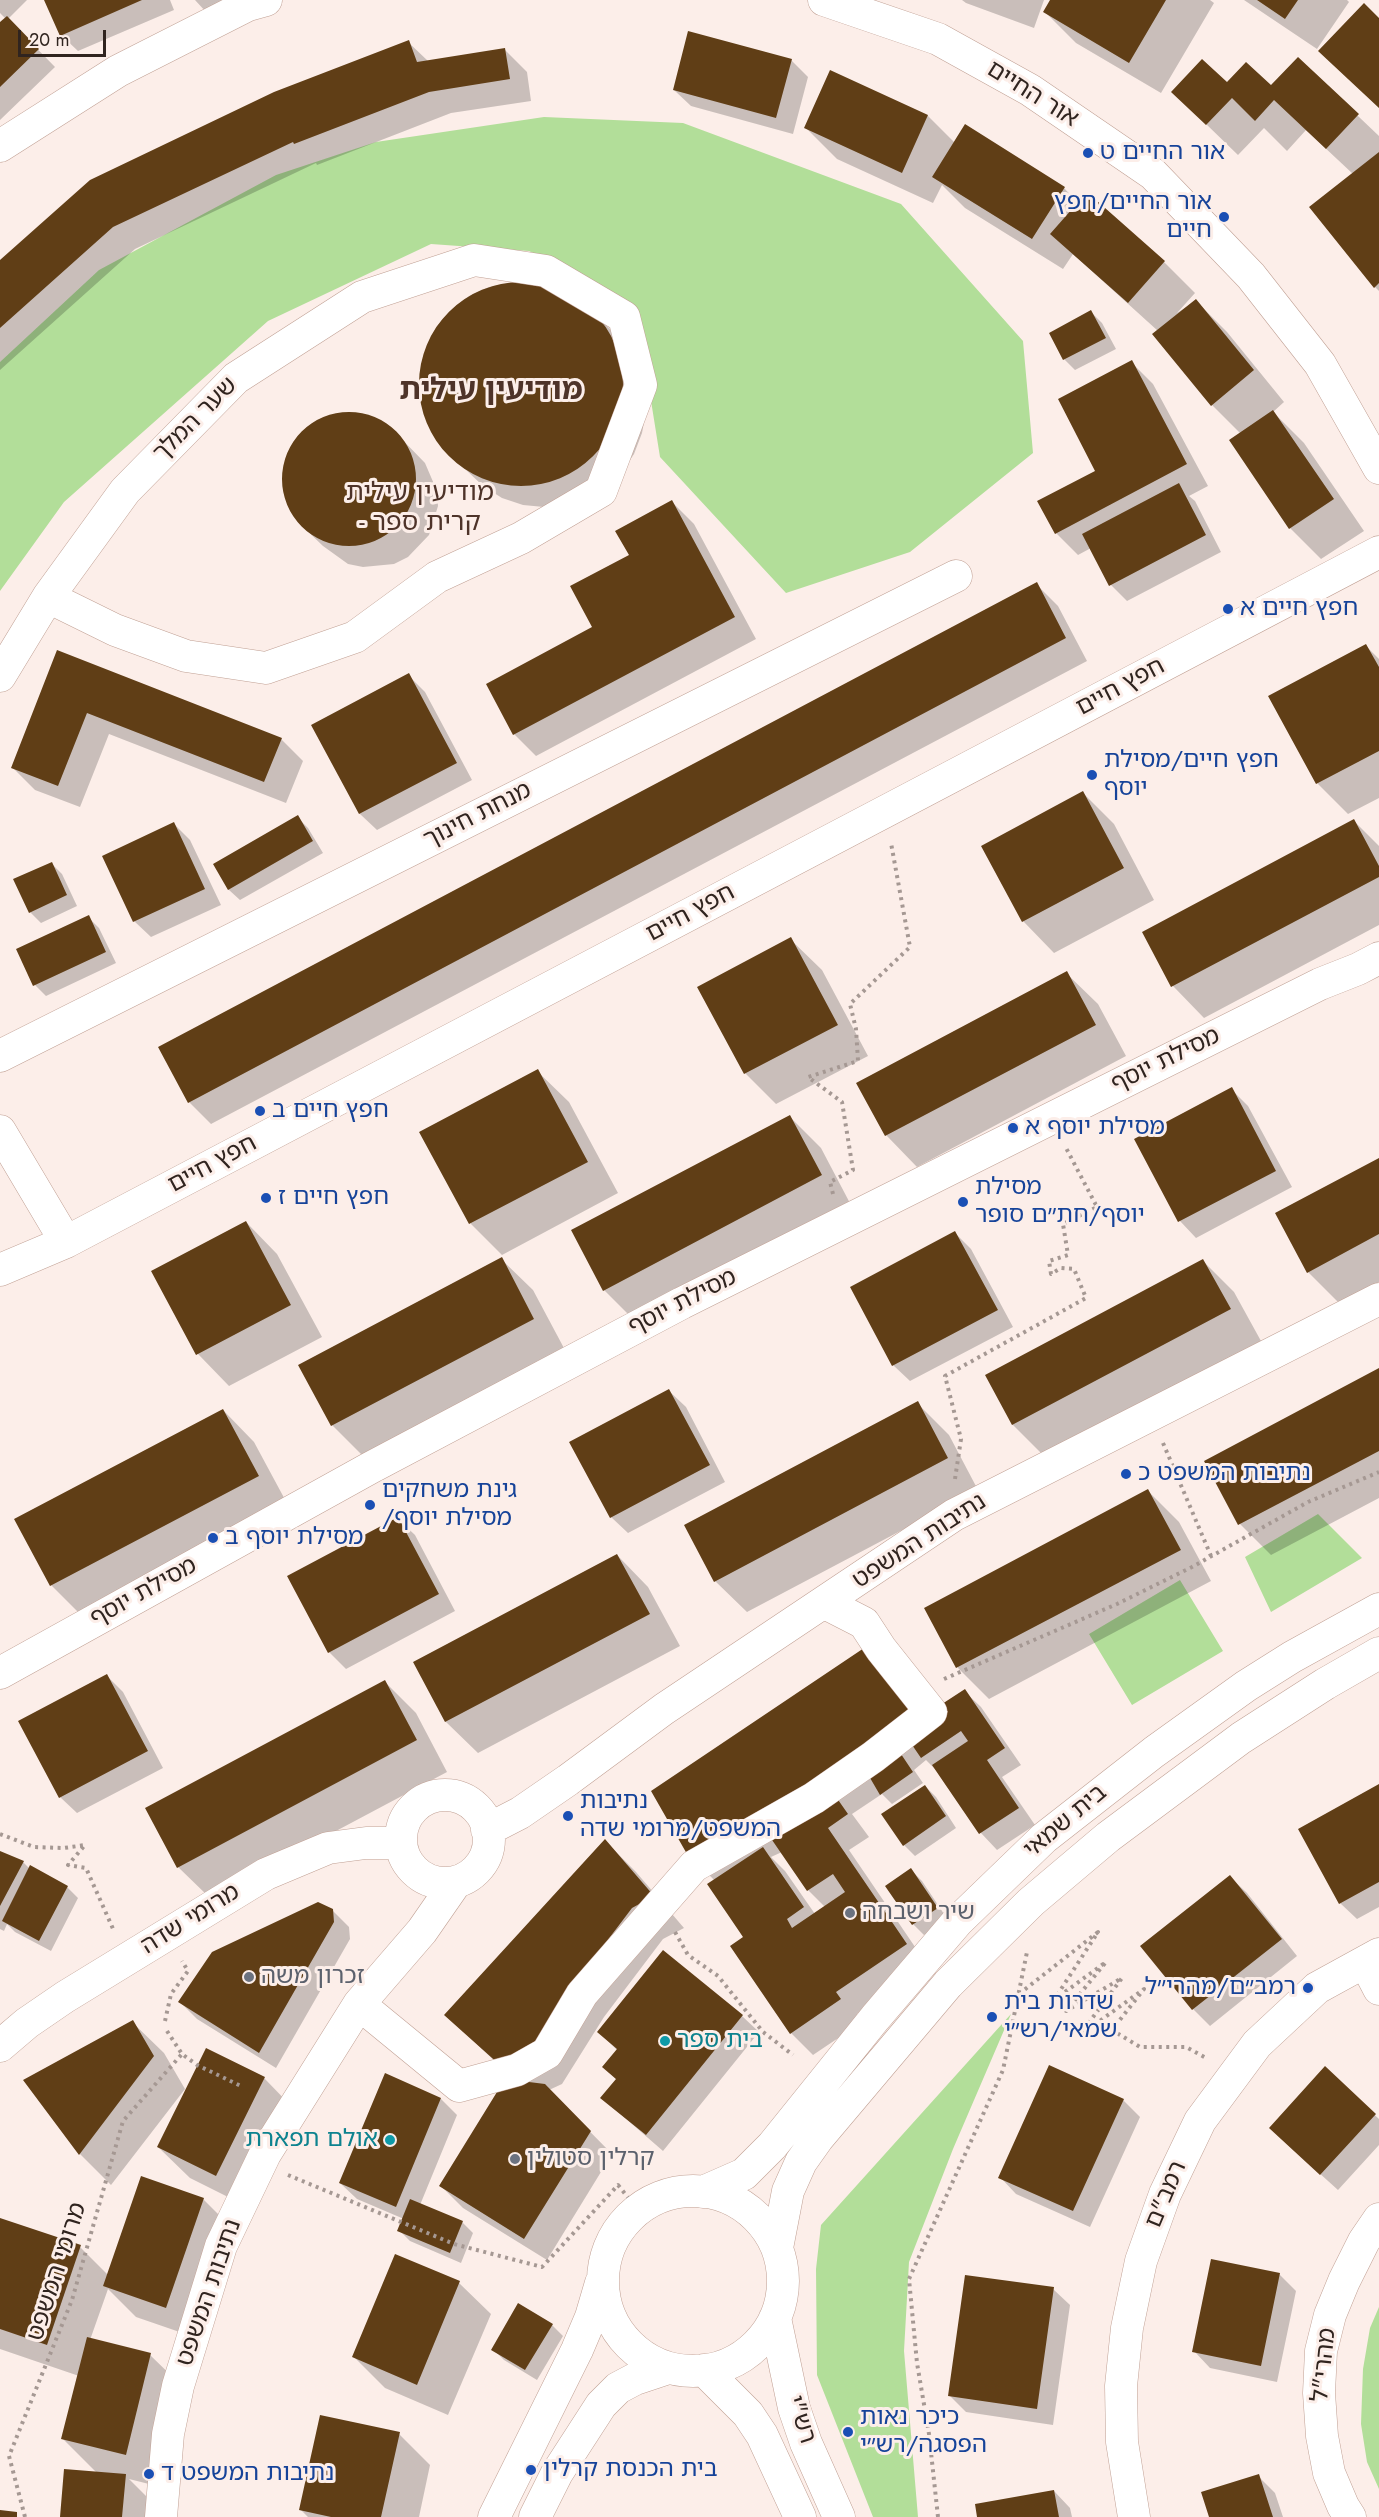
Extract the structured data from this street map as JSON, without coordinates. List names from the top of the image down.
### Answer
{
  "streets": {
    "street": [
      "אור החיים",
      "שער המלך",
      "חפץ חיים",
      "מנחת חינוך",
      "מסילת יוסף",
      "נתיבות המשפט",
      "בית שמאי",
      "מרומי שדה",
      "רמב\"ם",
      "מהרי\"ל",
      "רש\"י"
    ],
    "path": ["מרומי המשפט"]
  },
  "crossings": [
    ["נתיבות המשפט", "מרומי שדה"]
  ],
  "districts": ["מודיעין עילית", "מודיעין עילית - קרית ספר"],
  "places": [
    "אור החיים ט",
    "אור החיים/חפץ חיים",
    "חפץ חיים א",
    "חפץ חיים/מסילת יוסף",
    "חפץ חיים ב",
    "מסילת יוסף א",
    "חפץ חיים ז",
    "מסילת יוסף/חת״ם סופר",
    "נתיבות המשפט כ",
    "גינת משחקים /מסילת יוסף",
    "מסילת יוסף ב",
    "נתיבות המשפט/מרומי שדה",
    "שיר ושבחה",
    "זכרון משה",
    "רמב״ם/מהרי״ל",
    "שדרות בית שמאי/רש״י",
    "בית ספר",
    "אולם תפארת",
    "קרלין סטולין",
    "כיכר נאות הפסגה/רש״י",
    "בית הכנסת קרלין",
    "נתיבות המשפט ד"
  ],
  "scale_bar": "20 m"
}
